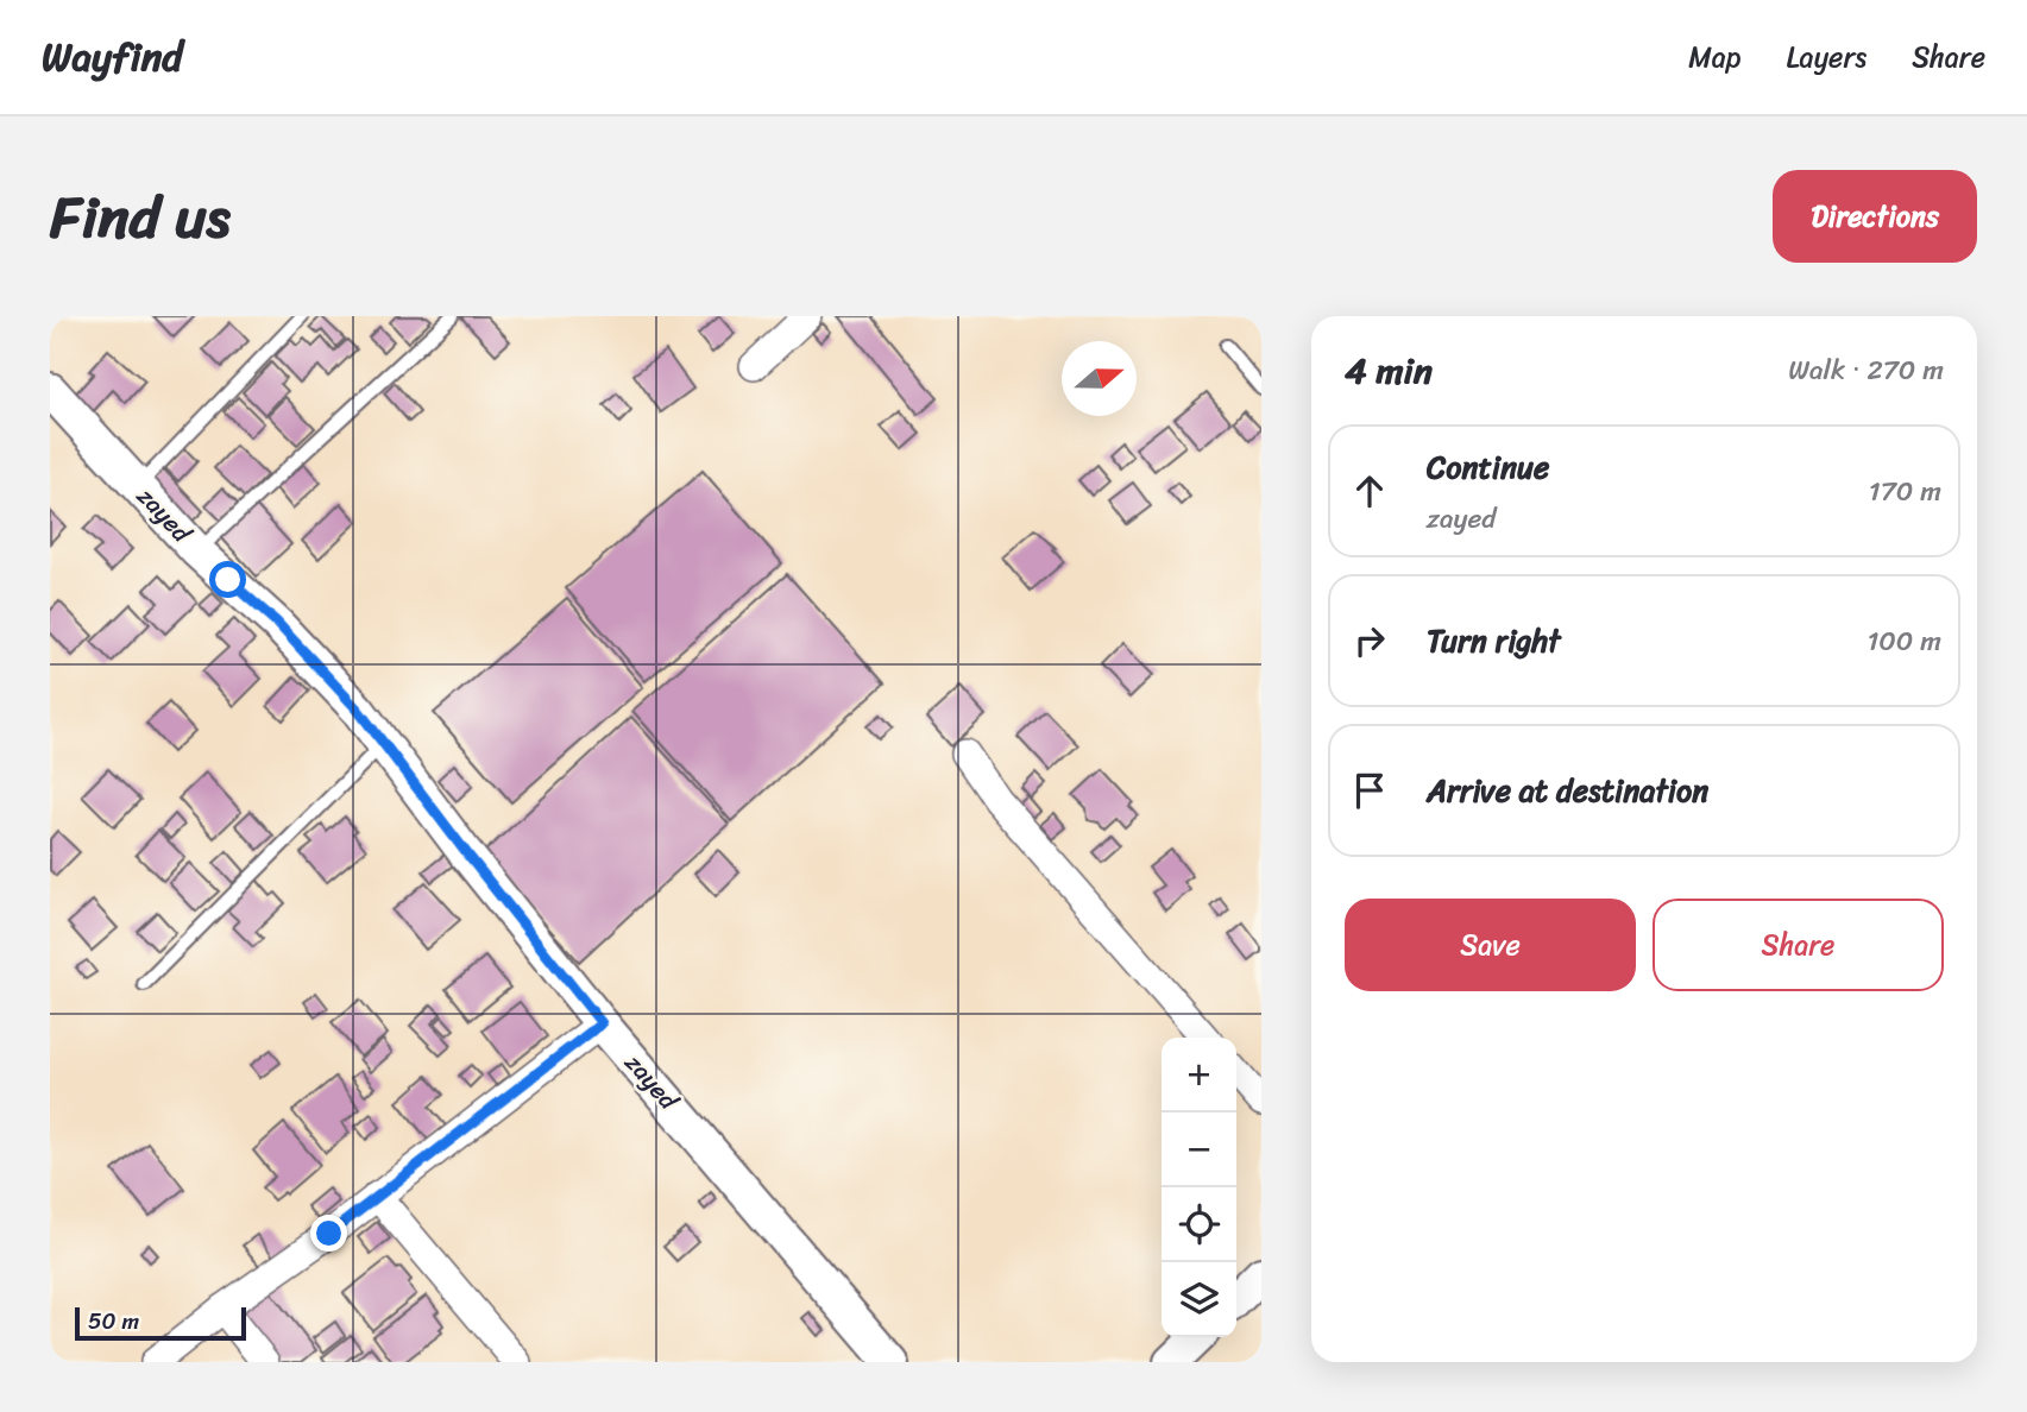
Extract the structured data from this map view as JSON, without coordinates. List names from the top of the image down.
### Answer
{
  "streets": {
    "street": ["zayed"]
  },
  "scale_bar": "50 m",
  "north": "right",
  "page": {
    "header": "Wayfind",
    "nav": ["Map", "Layers", "Share"],
    "title": "Find us",
    "buttons": [
      "Directions",
      ["Save", "Share"]
    ],
    "heading": ["4 min", "Walk · 270 m"],
    "list": [
      ["Continue", "zayed", "170 m"],
      ["Turn right", "100 m"],
      "Arrive at destination"
    ],
    "map_buttons": ["+", "−"],
    "scale": "50 m"
  }
}
